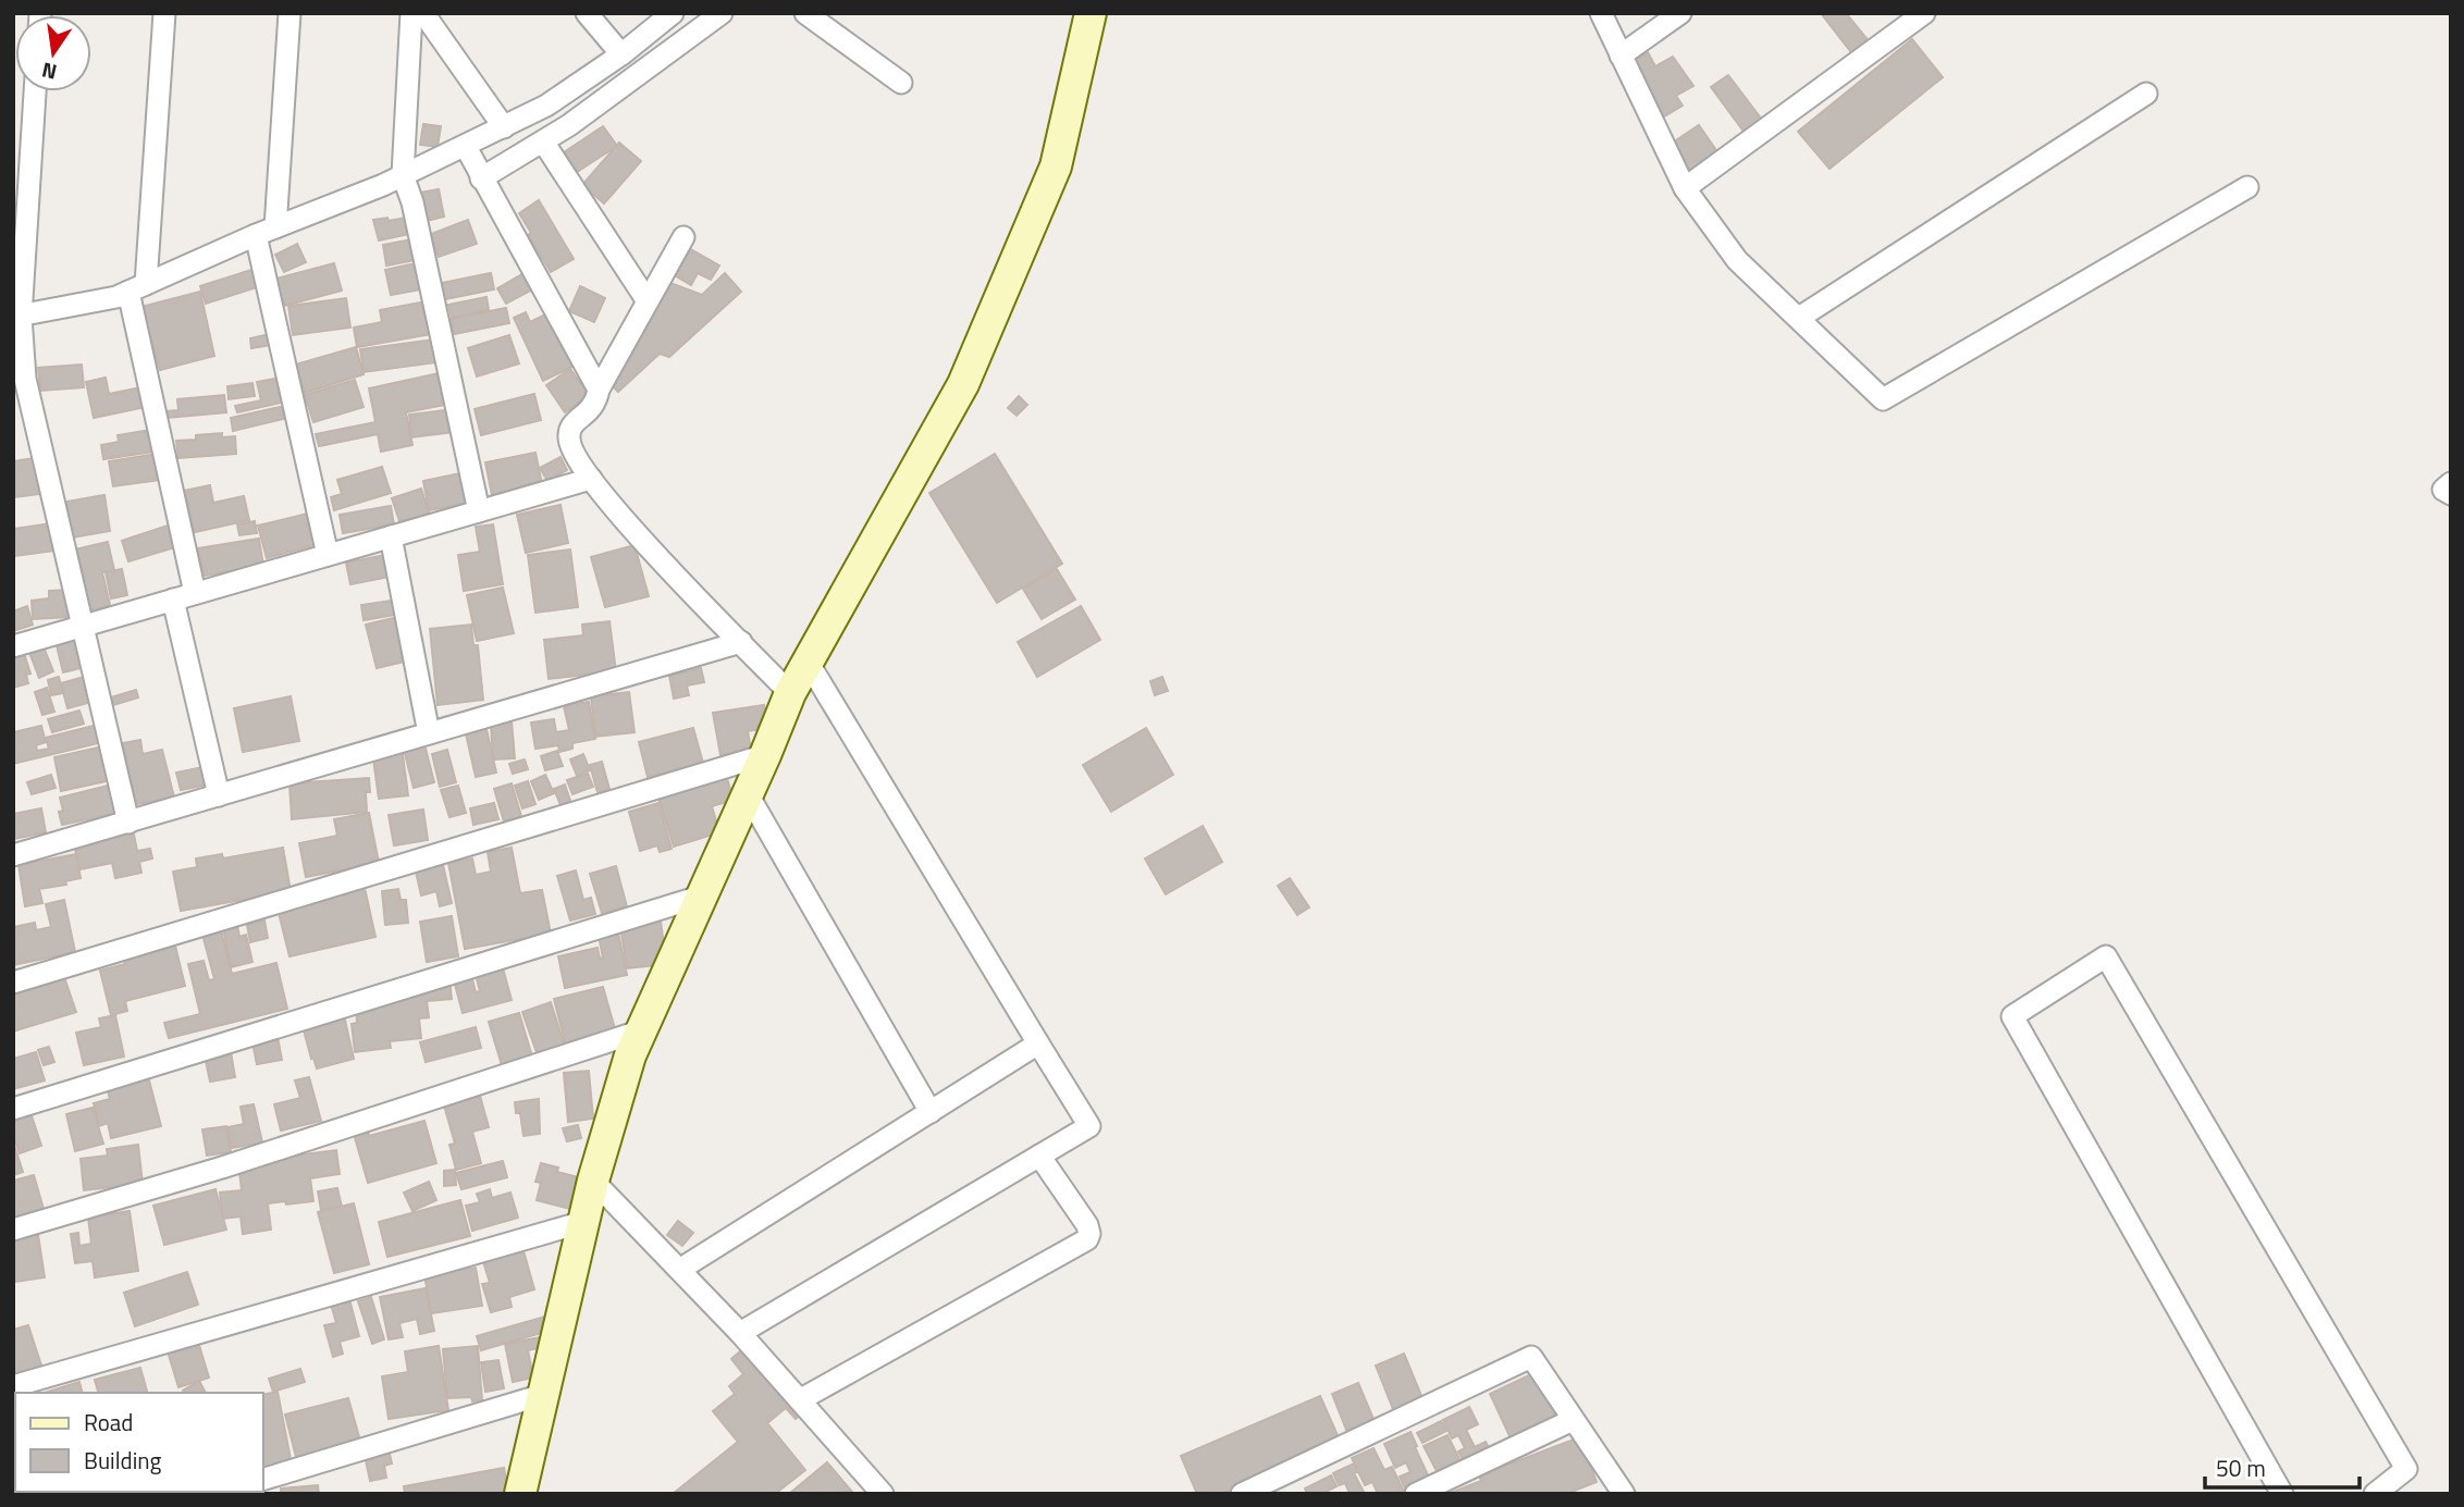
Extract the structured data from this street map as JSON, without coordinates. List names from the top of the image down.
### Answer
{
  "legend": ["Road", "Building"],
  "scale_bar": "50 m",
  "north": "bottom"
}
